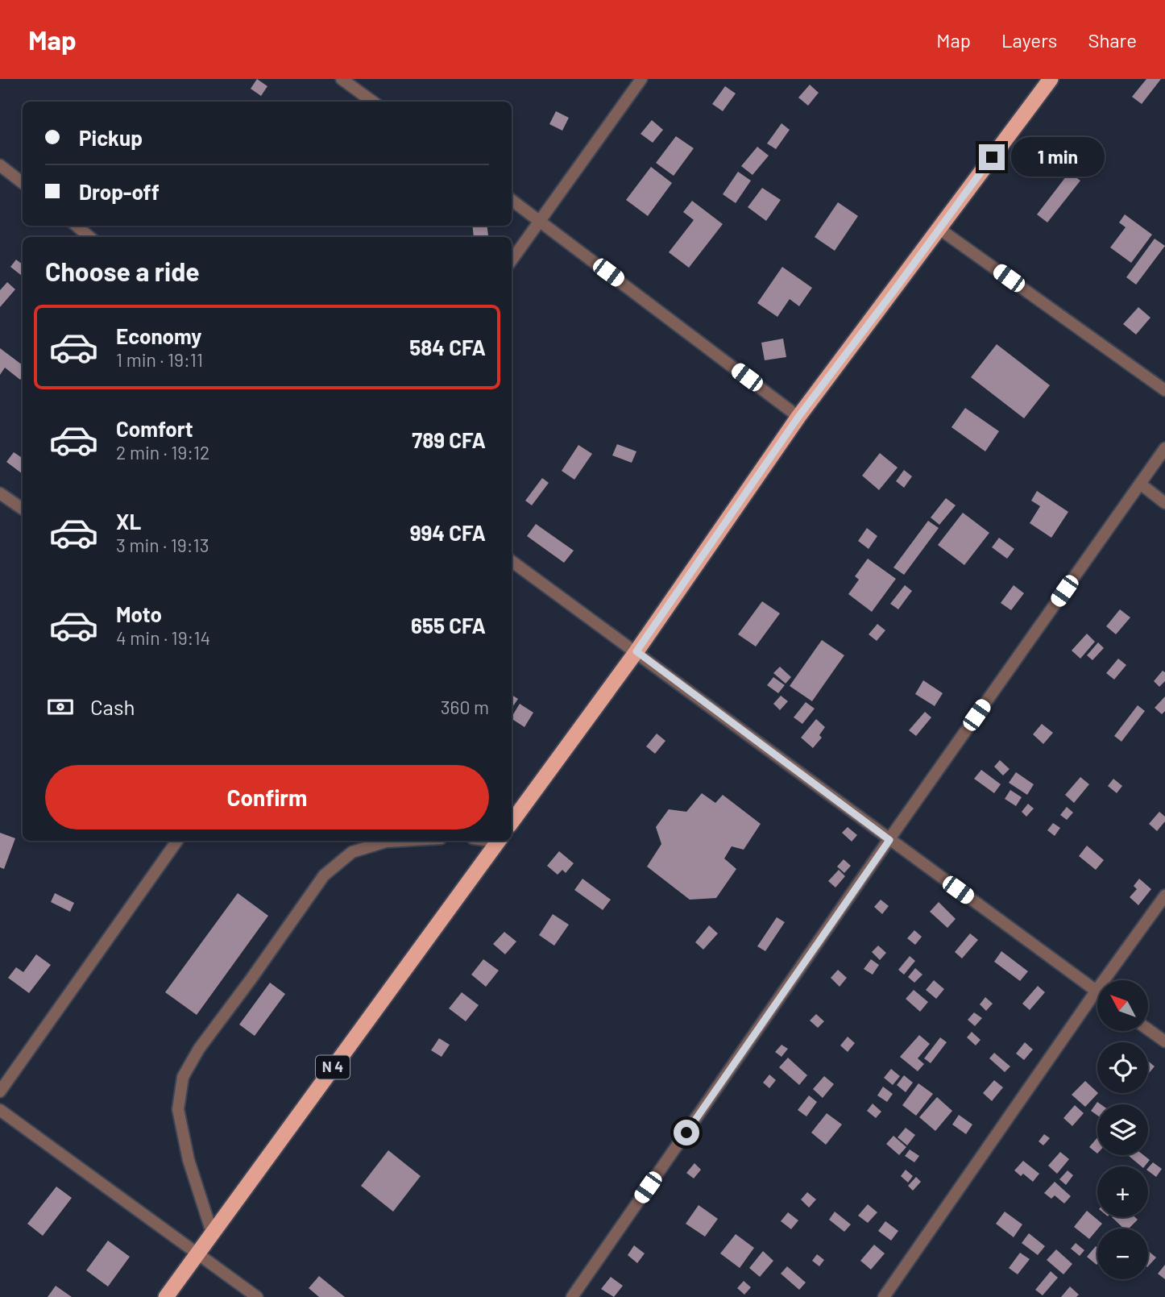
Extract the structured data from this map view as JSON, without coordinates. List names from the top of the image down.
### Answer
{
  "streets": {
    "highway": ["N 4"]
  },
  "north": "top left",
  "page": {
    "header": "Map",
    "nav": ["Map", "Layers", "Share"],
    "banner": ["Pickup", "Drop-off"],
    "bubble": "1 min",
    "heading": "Choose a ride",
    "list": [
      {
        "name": "Economy",
        "note": "1 min · 19:11",
        "value": "584 CFA"
      },
      {
        "name": "Comfort",
        "note": "2 min · 19:12",
        "value": "789 CFA"
      },
      {
        "name": "XL",
        "note": "3 min · 19:13",
        "value": "994 CFA"
      },
      {
        "name": "Moto",
        "note": "4 min · 19:14",
        "value": "655 CFA"
      }
    ],
    "pay": ["Cash", "360 m"],
    "buttons": "Confirm",
    "map_buttons": ["+", "−"]
  }
}
